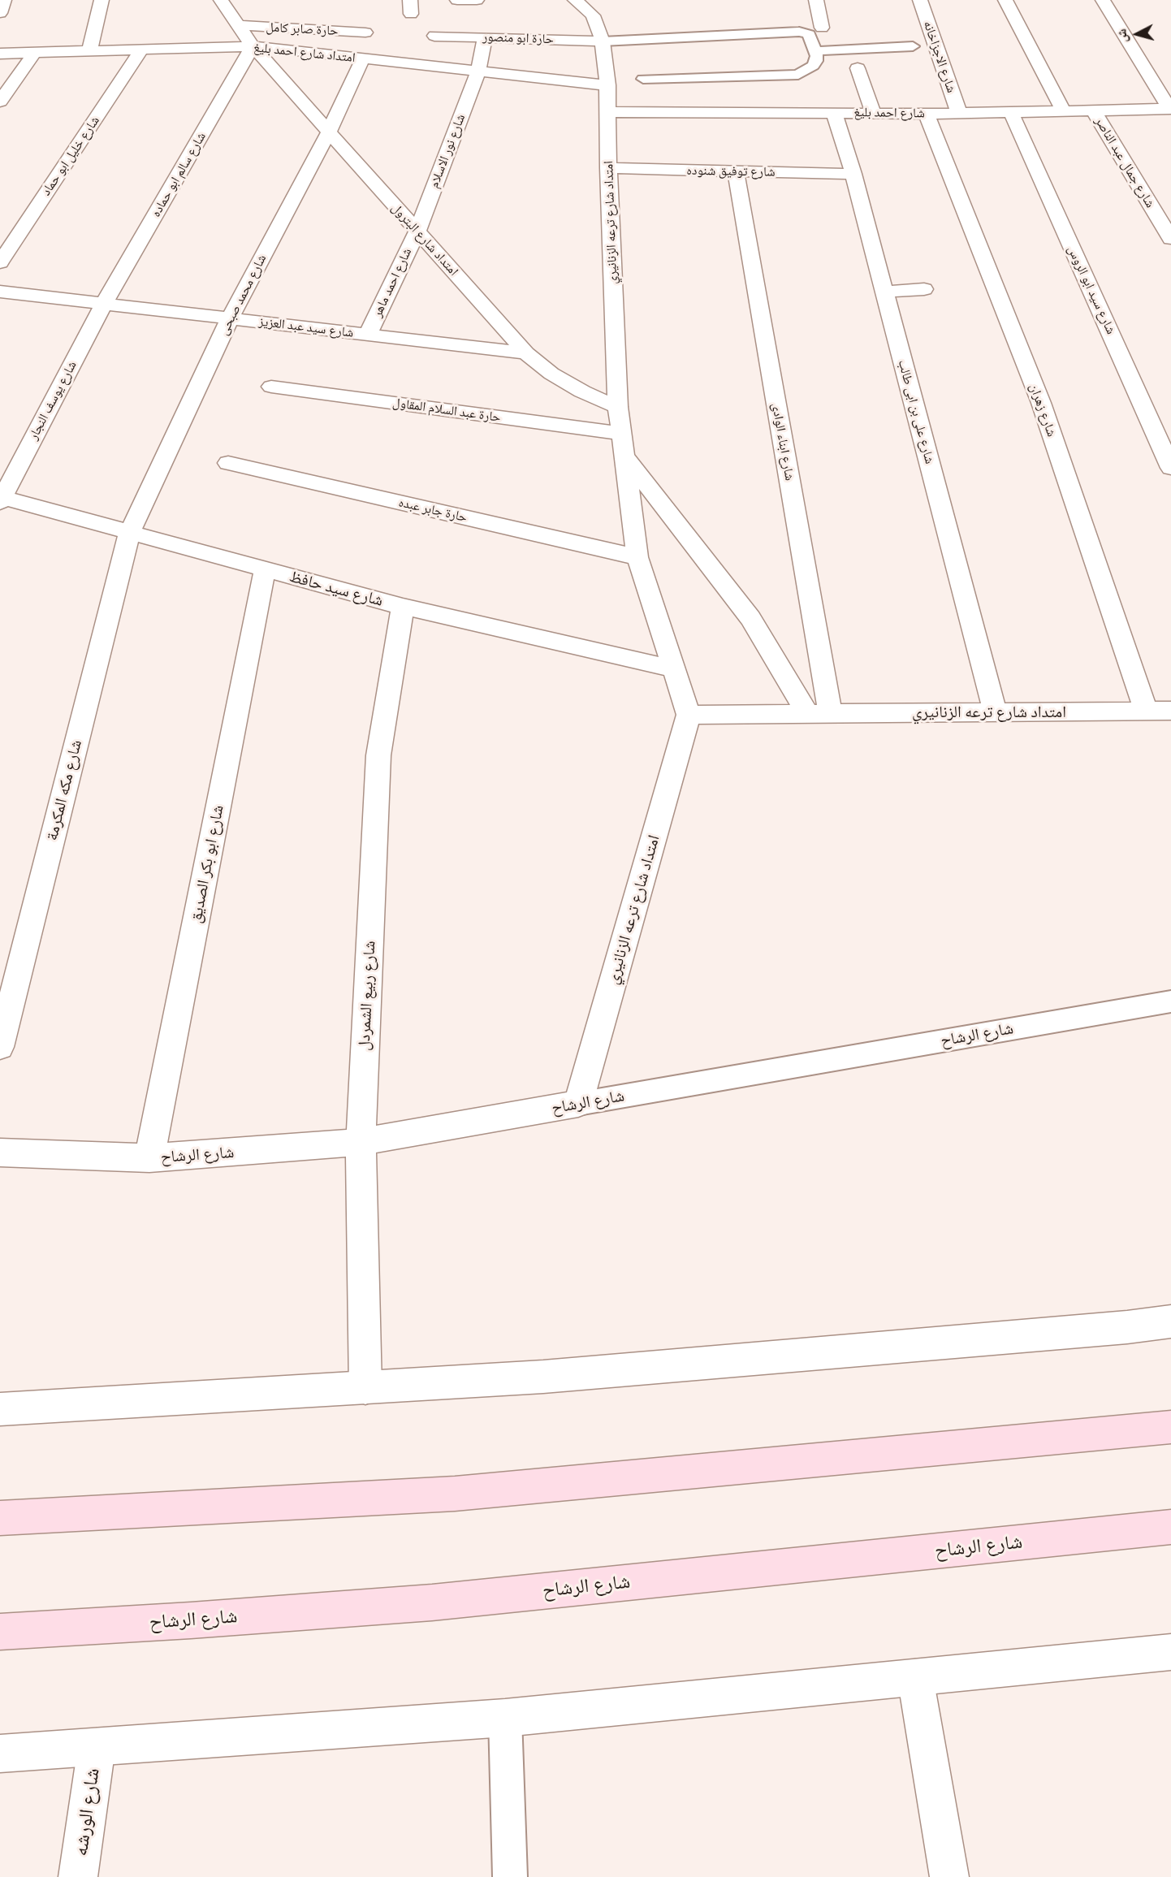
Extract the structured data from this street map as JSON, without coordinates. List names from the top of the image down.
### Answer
{
  "streets": {
    "main road": ["شارع الرشاح"],
    "street": [
      "حارة صابر كامل",
      "حارة ابو منصور",
      "امتداد شارع احمد بليغ",
      "شارع الاجزاخانه",
      "شارع احمد بليغ",
      "شارع نور الاسلام",
      "شارع خليل ابو حماد",
      "شارع جمال عبد الناصر",
      "شارع توفيق شنوده",
      "شارع سالم ابو حماده",
      "امتداد شارع ترعه الزنانيري",
      "امتداد شارع البترول",
      "شارع احمد ماهر",
      "شارع سيد ابو الروس",
      "شارع محمد صبحى",
      "شارع سيد عبد العزيز",
      "شارع يوسف النجار",
      "حارة عبد السلام المقاول",
      "شارع زهران",
      "شارع على بن ابى طالب",
      "شارع ابناء الوادى",
      "حارة جابر عبده",
      "شارع سيد حافظ",
      "شارع مكه المكرمة",
      "شارع ابو بكر الصديق",
      "شارع ربيع الشمردل",
      "شارع الورشه"
    ]
  },
  "crossings": [
    ["حارة صابر كامل", "امتداد شارع البترول"],
    ["حارة ابو منصور", "شارع نور الاسلام"],
    ["حارة ابو منصور", "امتداد شارع ترعه الزنانيري"],
    ["امتداد شارع احمد بليغ", "شارع نور الاسلام"],
    ["امتداد شارع احمد بليغ", "شارع خليل ابو حماد"],
    ["امتداد شارع احمد بليغ", "شارع سالم ابو حماده"],
    ["امتداد شارع احمد بليغ", "امتداد شارع ترعه الزنانيري"],
    ["امتداد شارع احمد بليغ", "امتداد شارع البترول"],
    ["امتداد شارع احمد بليغ", "شارع محمد صبحى"],
    ["شارع الاجزاخانه", "شارع احمد بليغ"],
    ["شارع احمد بليغ", "شارع جمال عبد الناصر"],
    ["شارع احمد بليغ", "امتداد شارع ترعه الزنانيري"],
    ["شارع احمد بليغ", "شارع سيد ابو الروس"],
    ["شارع احمد بليغ", "شارع زهران"],
    ["شارع احمد بليغ", "شارع على بن ابى طالب"],
    ["شارع نور الاسلام", "امتداد شارع البترول"],
    ["شارع نور الاسلام", "شارع احمد ماهر"],
    ["شارع توفيق شنوده", "امتداد شارع ترعه الزنانيري"],
    ["شارع توفيق شنوده", "شارع على بن ابى طالب"],
    ["شارع توفيق شنوده", "شارع ابناء الوادى"],
    ["شارع سالم ابو حماده", "امتداد شارع البترول"],
    ["شارع سالم ابو حماده", "شارع سيد عبد العزيز"],
    ["شارع سالم ابو حماده", "شارع يوسف النجار"],
    ["امتداد شارع ترعه الزنانيري", "امتداد شارع البترول"],
    ["امتداد شارع ترعه الزنانيري", "حارة عبد السلام المقاول"],
    ["امتداد شارع ترعه الزنانيري", "شارع زهران"],
    ["امتداد شارع ترعه الزنانيري", "شارع على بن ابى طالب"],
    ["امتداد شارع ترعه الزنانيري", "شارع ابناء الوادى"],
    ["امتداد شارع ترعه الزنانيري", "حارة جابر عبده"],
    ["امتداد شارع ترعه الزنانيري", "شارع سيد حافظ"],
    ["امتداد شارع ترعه الزنانيري", "شارع الرشاح"],
    ["امتداد شارع البترول", "شارع احمد ماهر"],
    ["امتداد شارع البترول", "شارع محمد صبحى"],
    ["امتداد شارع البترول", "شارع سيد عبد العزيز"],
    ["شارع احمد ماهر", "شارع سيد عبد العزيز"],
    ["شارع محمد صبحى", "شارع سيد عبد العزيز"],
    ["شارع محمد صبحى", "شارع سيد حافظ"],
    ["شارع محمد صبحى", "شارع مكه المكرمة"],
    ["شارع سيد عبد العزيز", "شارع يوسف النجار"],
    ["شارع يوسف النجار", "شارع سيد حافظ"],
    ["شارع سيد حافظ", "شارع مكه المكرمة"],
    ["شارع سيد حافظ", "شارع ابو بكر الصديق"],
    ["شارع سيد حافظ", "شارع ربيع الشمردل"],
    ["شارع ابو بكر الصديق", "شارع الرشاح"],
    ["شارع ربيع الشمردل", "شارع الرشاح"]
  ],
  "north": "left"
}
